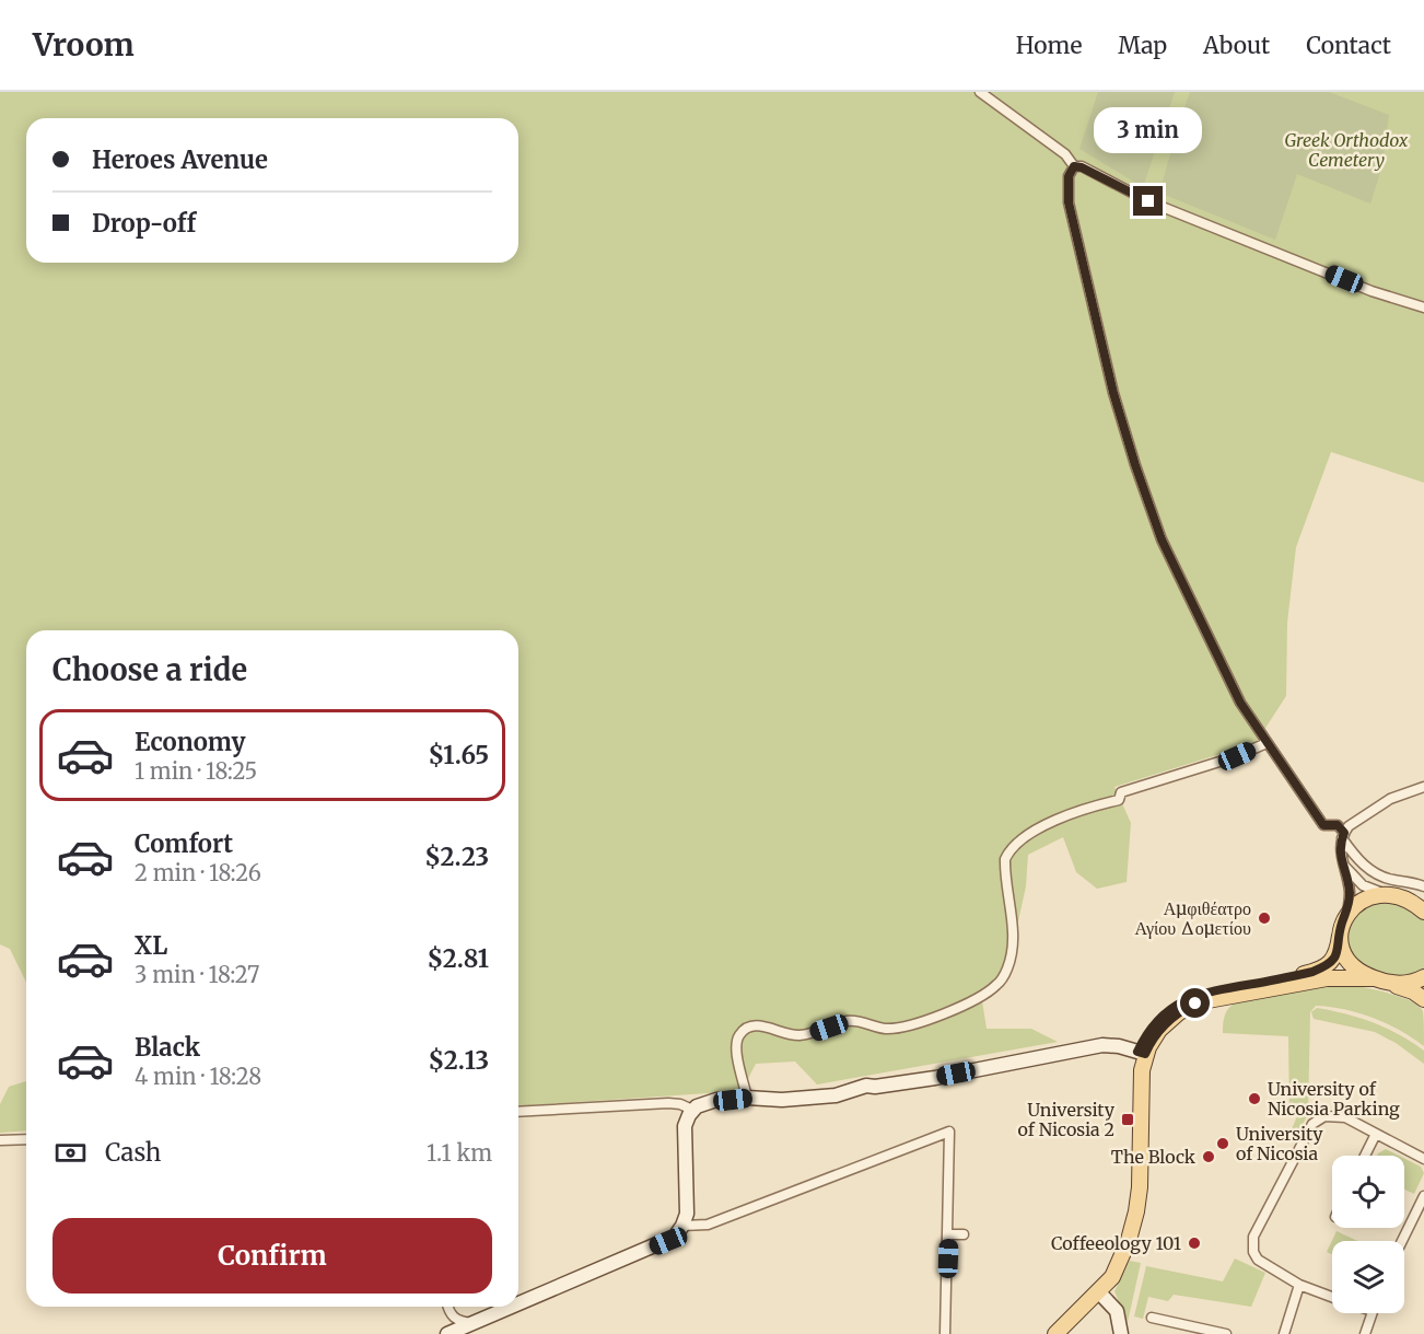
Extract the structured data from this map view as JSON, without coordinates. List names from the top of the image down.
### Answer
{
  "parks": ["Greek Orthodox Cemetery"],
  "places": {
    "other": [
      "Αμφιθέατρο Αγίου Δομετίου",
      "University of Nicosia Parking",
      "University of Nicosia",
      "The Block",
      "Coffeeology 101"
    ],
    "transit": ["University of Nicosia 2"]
  },
  "page": {
    "header": "Vroom",
    "nav": [
      "Home",
      "Map",
      "About",
      "Contact"
    ],
    "bubble": "3 min",
    "banner": ["Heroes Avenue", "Drop-off"],
    "heading": "Choose a ride",
    "list": [
      {
        "name": "Economy",
        "note": "1 min · 18:25",
        "value": "$1.65"
      },
      {
        "name": "Comfort",
        "note": "2 min · 18:26",
        "value": "$2.23"
      },
      {
        "name": "XL",
        "note": "3 min · 18:27",
        "value": "$2.81"
      },
      {
        "name": "Black",
        "note": "4 min · 18:28",
        "value": "$2.13"
      }
    ],
    "pay": ["Cash", "1.1 km"],
    "buttons": "Confirm"
  }
}
